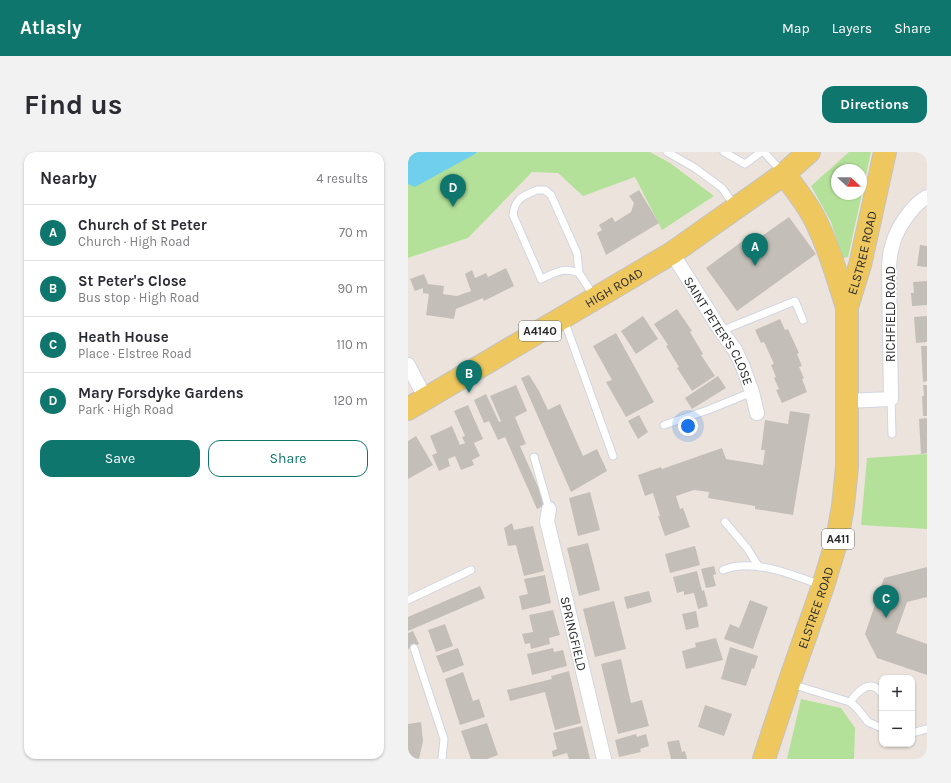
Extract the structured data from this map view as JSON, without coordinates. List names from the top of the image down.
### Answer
{
  "streets": {
    "main road": [
      "ELSTREE ROAD",
      "HIGH ROAD",
      "A4140",
      "A411"
    ],
    "street": ["RICHFIELD ROAD", "SAINT PETER'S CLOSE", "SPRINGFIELD"]
  },
  "crossings": [
    ["ELSTREE ROAD", "HIGH ROAD"],
    ["HIGH ROAD", "SAINT PETER'S CLOSE"]
  ],
  "north": "right",
  "page": {
    "header": "Atlasly",
    "nav": ["Map", "Layers", "Share"],
    "buttons": [
      "Directions",
      ["Save", "Share"]
    ],
    "title": "Find us",
    "heading": ["Nearby", "4 results"],
    "pins": [
      "D",
      "A",
      "B",
      "C"
    ],
    "list": [
      {
        "mark": "A",
        "name": "Church of St Peter",
        "note": "Church · High Road",
        "value": "70 m"
      },
      {
        "mark": "B",
        "name": "St Peter's Close",
        "note": "Bus stop · High Road",
        "value": "90 m"
      },
      {
        "mark": "C",
        "name": "Heath House",
        "note": "Place · Elstree Road",
        "value": "110 m"
      },
      {
        "mark": "D",
        "name": "Mary Forsdyke Gardens",
        "note": "Park · High Road",
        "value": "120 m"
      }
    ],
    "map_buttons": ["+", "−"]
  }
}
